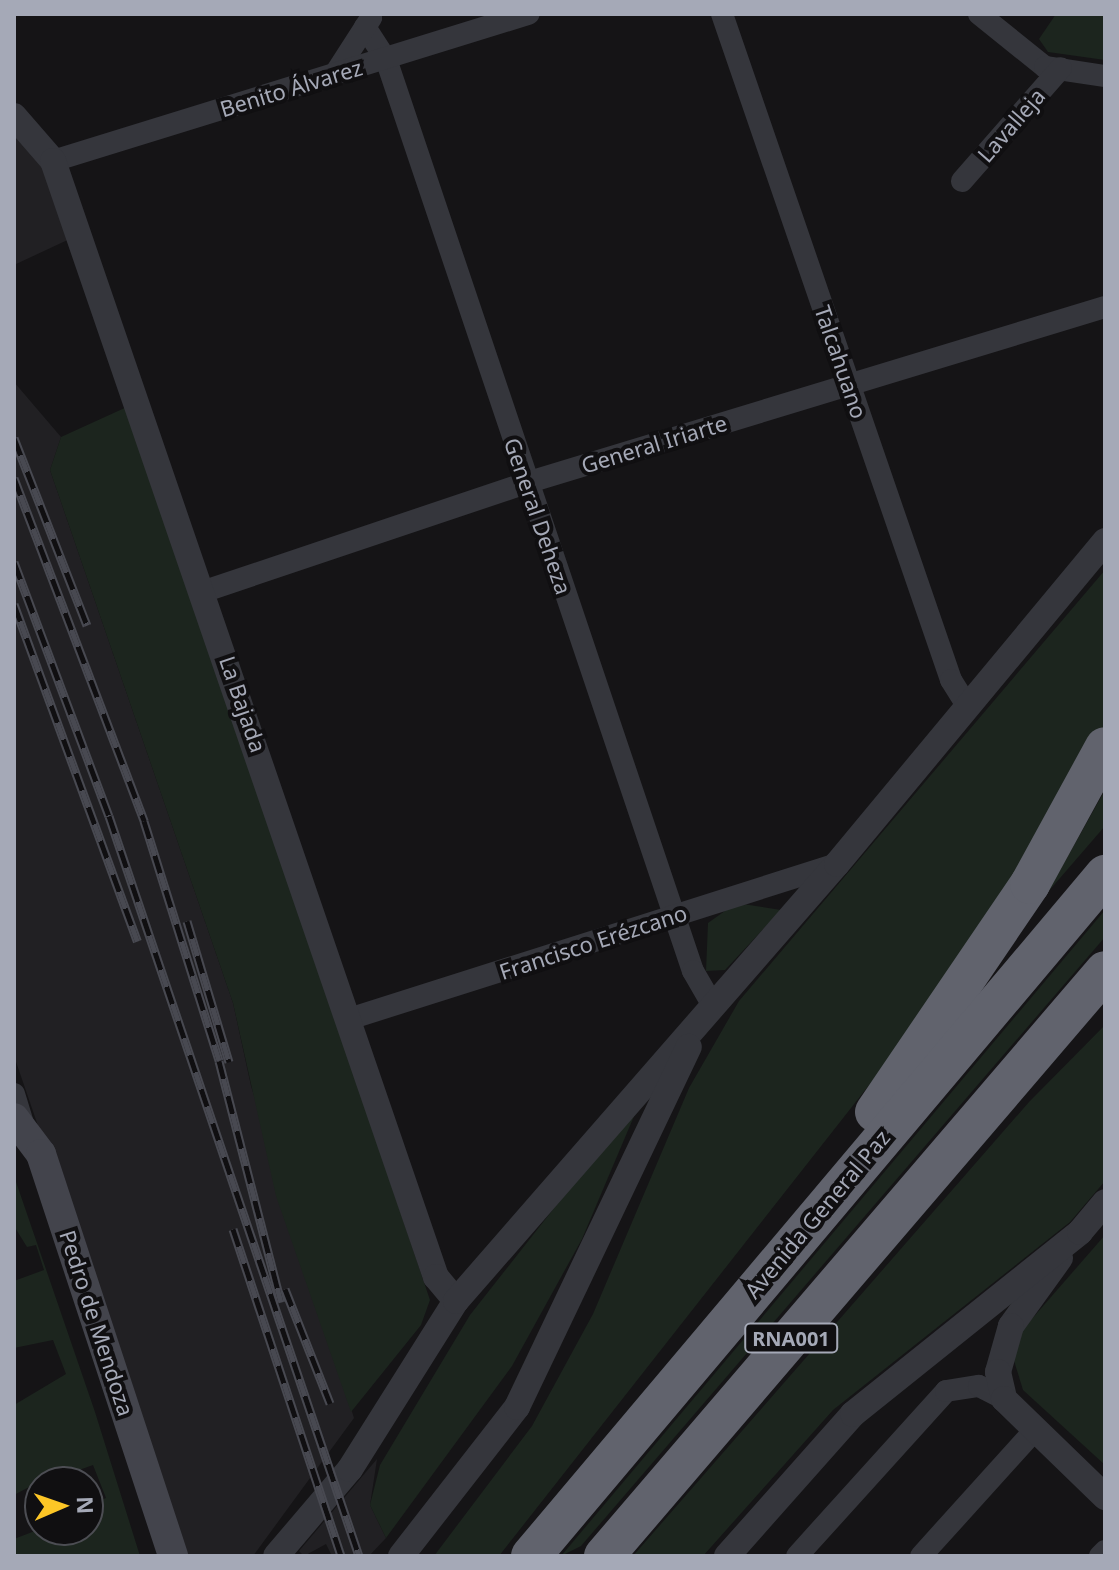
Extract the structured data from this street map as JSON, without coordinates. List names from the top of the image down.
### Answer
{
  "streets": {
    "highway": ["Avenida General Paz", "RNA001"],
    "main road": ["Pedro de Mendoza"],
    "street": [
      "Benito Álvarez",
      "Lavalleja",
      "Talcahuano",
      "General Iriarte",
      "General Deheza",
      "La Bajada",
      "Francisco Erézcano"
    ]
  },
  "crossings": [
    ["Benito Álvarez", "General Deheza"],
    ["Benito Álvarez", "La Bajada"],
    ["Talcahuano", "General Iriarte"],
    ["General Iriarte", "General Deheza"],
    ["General Iriarte", "La Bajada"],
    ["General Deheza", "Francisco Erézcano"],
    ["La Bajada", "Francisco Erézcano"]
  ],
  "north": "right"
}
